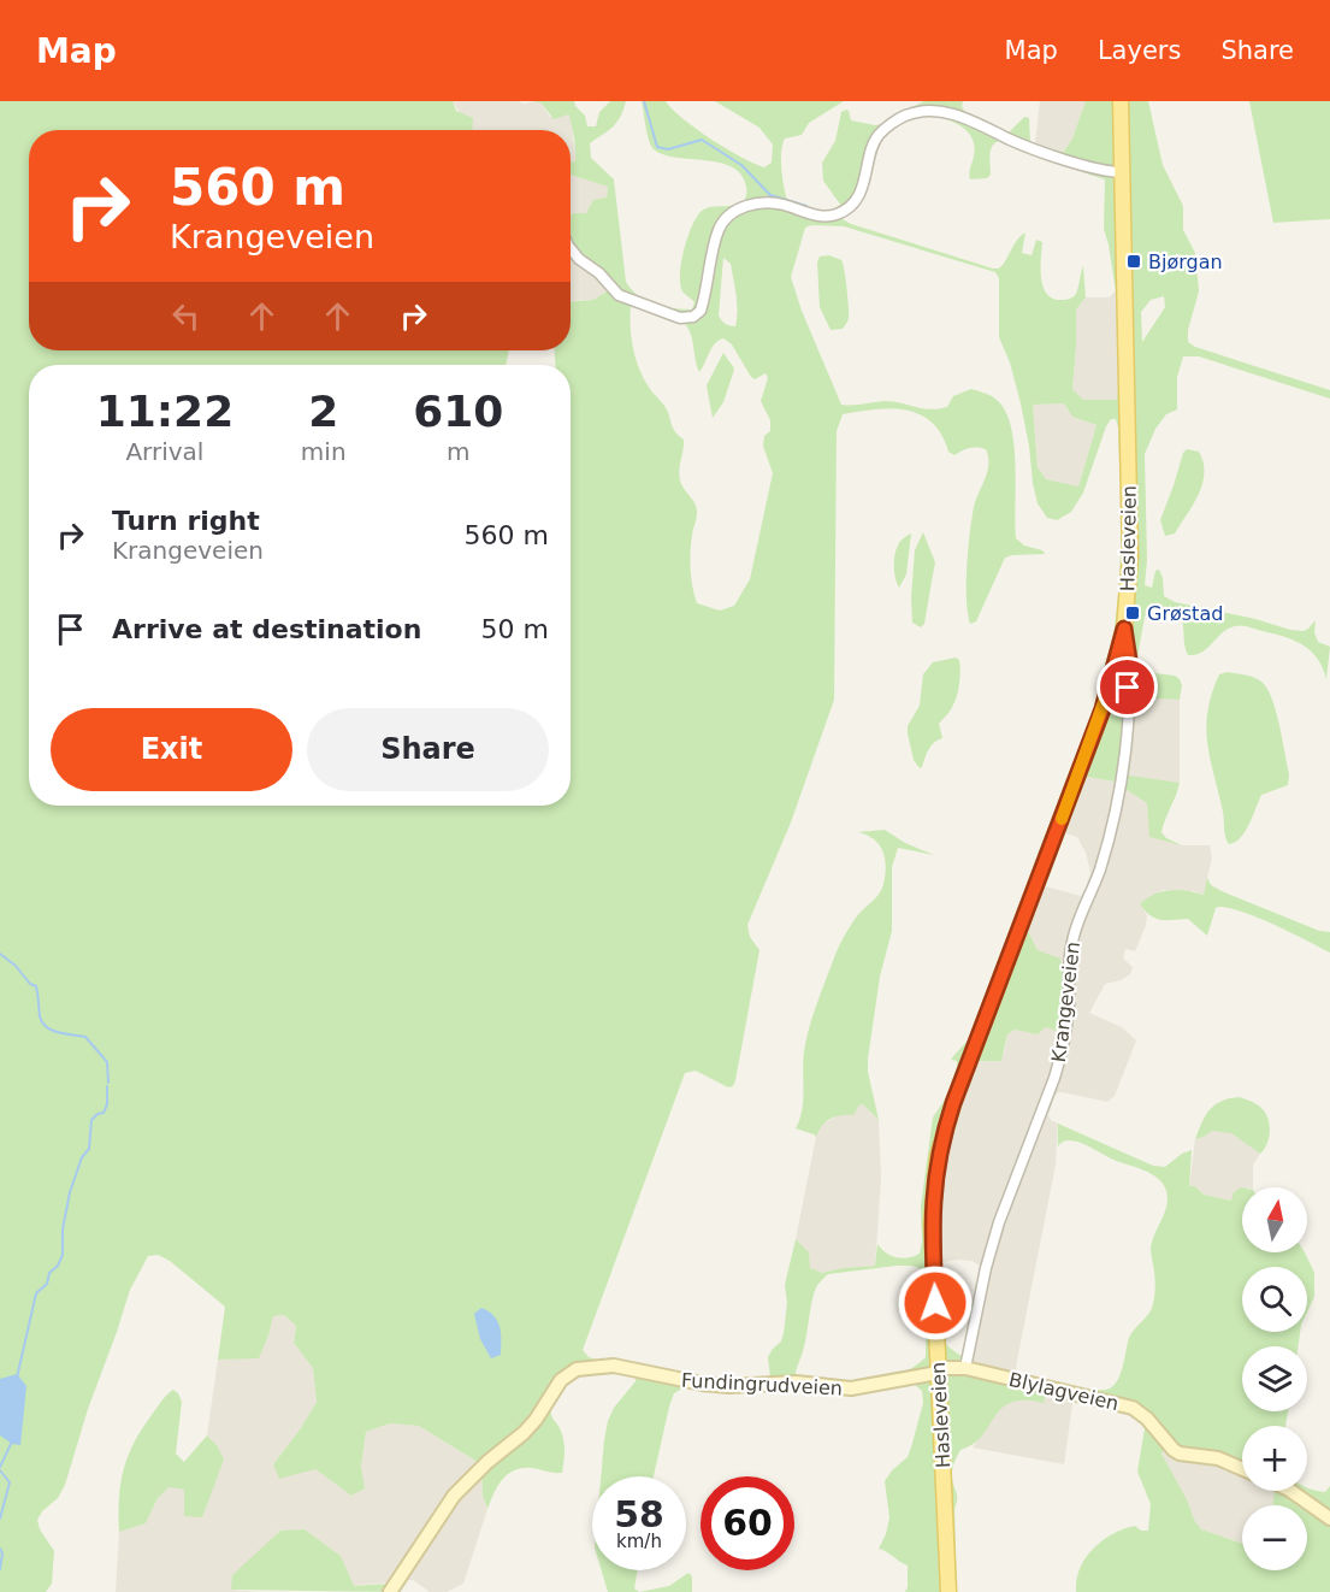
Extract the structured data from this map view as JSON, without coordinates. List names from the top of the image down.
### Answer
{
  "streets": {
    "main road": ["Hasleveien"],
    "street": ["Krangeveien", "Fundingrudveien", "Blylagveien"]
  },
  "crossings": [
    ["Hasleveien", "Krangeveien"],
    ["Hasleveien", "Fundingrudveien"],
    ["Hasleveien", "Blylagveien"],
    ["Krangeveien", "Blylagveien"],
    ["Fundingrudveien", "Blylagveien"]
  ],
  "places": {
    "transit": ["Bjørgan", "Grøstad"]
  },
  "north": "top",
  "page": {
    "header": "Map",
    "nav": ["Map", "Layers", "Share"],
    "turn": ["560 m", "Krangeveien"],
    "eta": [
      "11:22",
      "Arrival",
      "2",
      "min",
      "610",
      "m"
    ],
    "list": [
      {
        "name": "Turn right",
        "note": "Krangeveien",
        "value": "560 m"
      },
      {
        "name": "Arrive at destination",
        "value": "50 m"
      }
    ],
    "buttons": ["Exit", "Share"],
    "map_buttons": ["+", "−"],
    "speed": "58 km/h",
    "limit": "60"
  }
}
